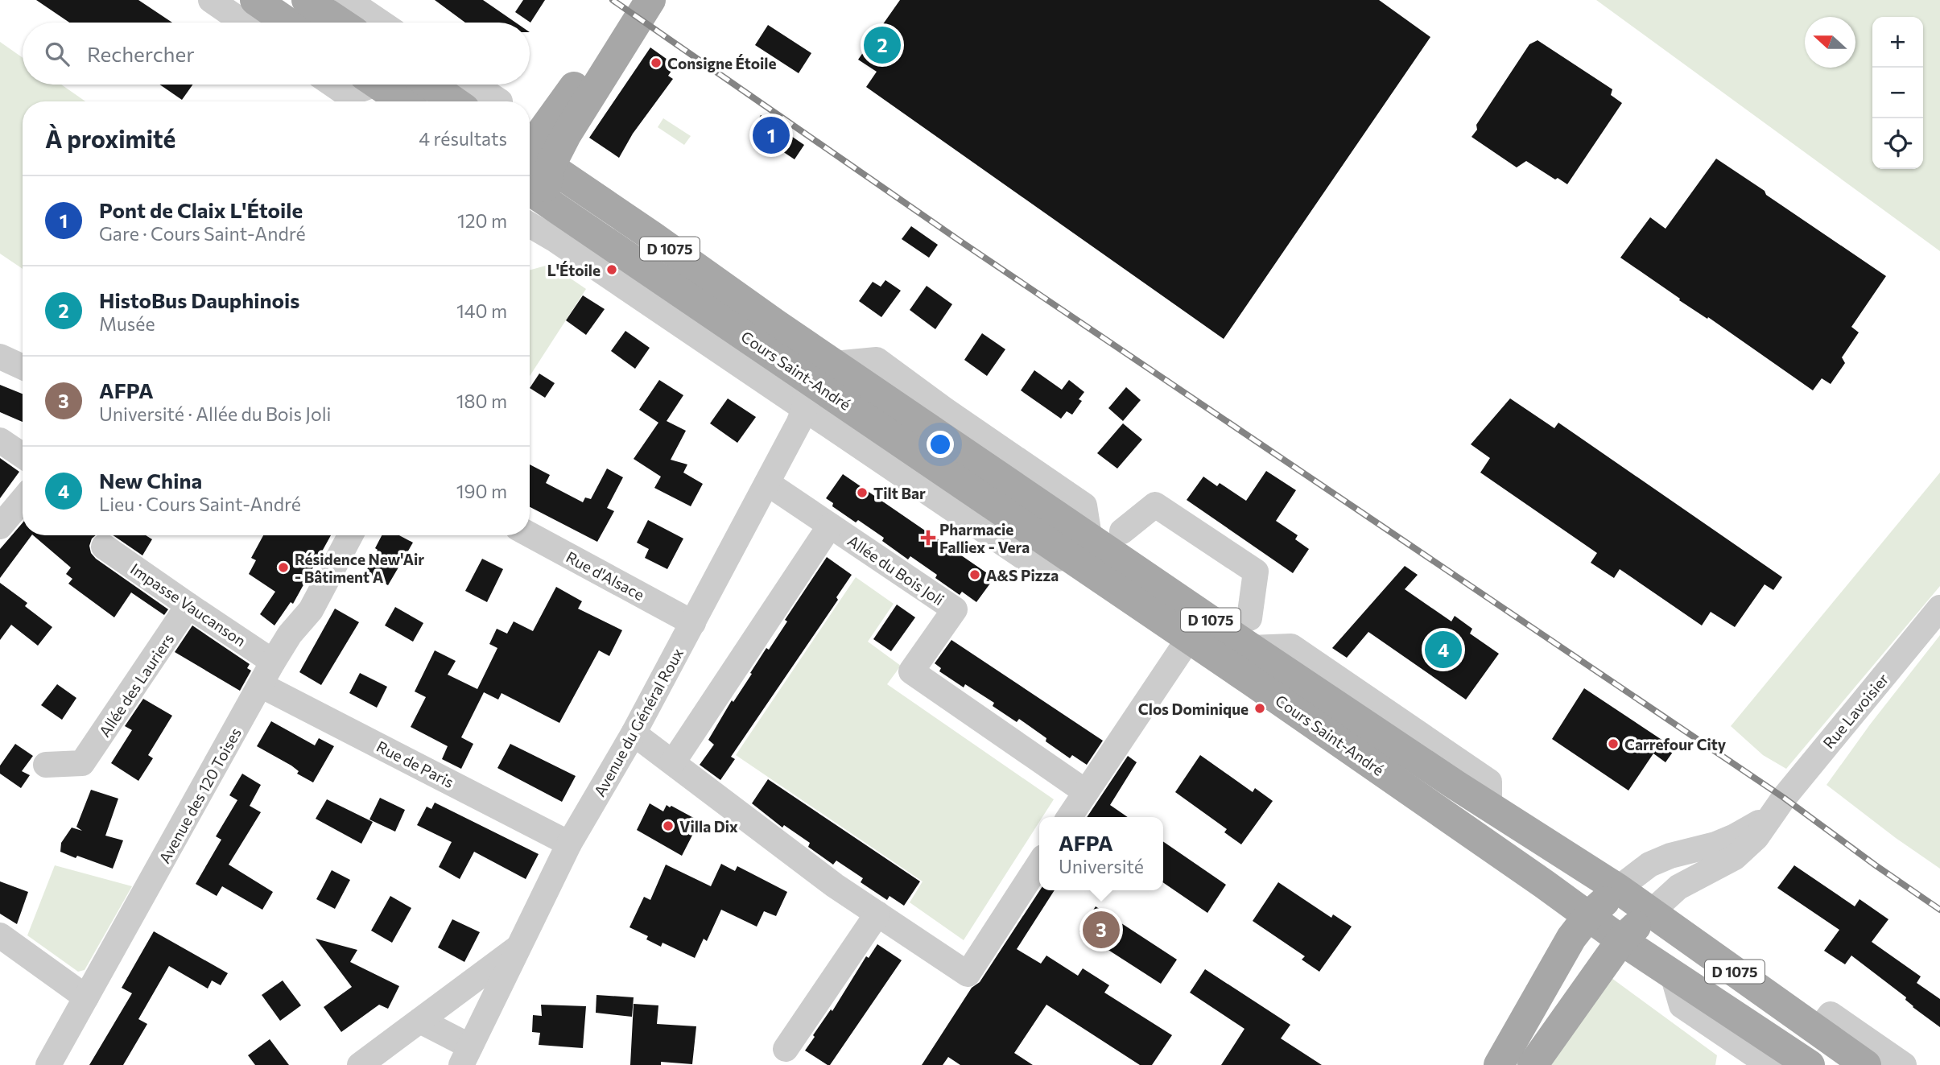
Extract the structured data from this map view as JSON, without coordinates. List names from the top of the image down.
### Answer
{
  "streets": {
    "main road": ["D 1075", "Cours Saint-André"],
    "street": [
      "Allée du Bois Joli",
      "Rue d'Alsace",
      "Impasse Vaucanson",
      "Allée des Lauriers",
      "Rue Lavoisier",
      "Avenue du Général Roux",
      "Rue de Paris",
      "Avenue des 120 Toises"
    ]
  },
  "crossings": [
    ["Cours Saint-André", "Rue Lavoisier"],
    ["Cours Saint-André", "Avenue du Général Roux"],
    ["Allée du Bois Joli", "Avenue du Général Roux"],
    ["Rue d'Alsace", "Avenue du Général Roux"],
    ["Impasse Vaucanson", "Allée des Lauriers"],
    ["Impasse Vaucanson", "Avenue des 120 Toises"],
    ["Avenue du Général Roux", "Rue de Paris"],
    ["Rue de Paris", "Avenue des 120 Toises"]
  ],
  "places": {
    "other": [
      "Consigne Étoile",
      "L'Étoile",
      "Tilt Bar",
      "Résidence New'Air - Bâtiment A",
      "A&S Pizza",
      "Clos Dominique",
      "Carrefour City",
      "Villa Dix"
    ],
    "health": ["Pharmacie Falliex - Vera"]
  },
  "north": "left",
  "page": {
    "map_buttons": ["+", "−"],
    "search": "Rechercher",
    "pins": [
      "2",
      "1",
      "4",
      "3"
    ],
    "heading": ["À proximité", "4 résultats"],
    "list": [
      {
        "mark": "1",
        "name": "Pont de Claix L'Étoile",
        "note": "Gare · Cours Saint-André",
        "value": "120 m"
      },
      {
        "mark": "2",
        "name": "HistoBus Dauphinois",
        "note": "Musée",
        "value": "140 m"
      },
      {
        "mark": "3",
        "name": "AFPA",
        "note": "Université · Allée du Bois Joli",
        "value": "180 m"
      },
      {
        "mark": "4",
        "name": "New China",
        "note": "Lieu · Cours Saint-André",
        "value": "190 m"
      }
    ],
    "popup": ["AFPA", "Université"]
  }
}
